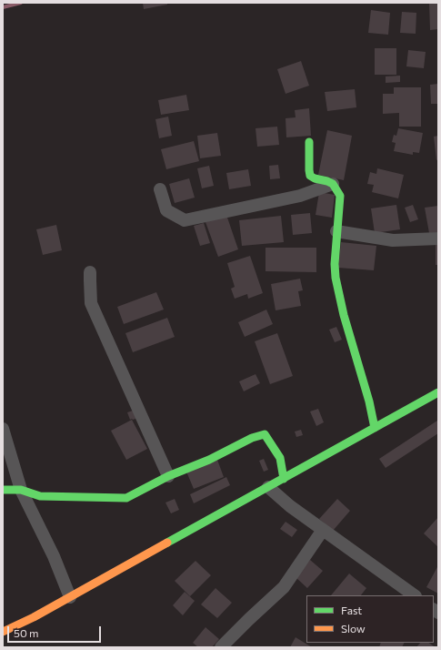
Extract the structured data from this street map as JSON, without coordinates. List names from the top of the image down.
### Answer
{
  "legend": ["Fast", "Slow"],
  "scale_bar": "50 m"
}
